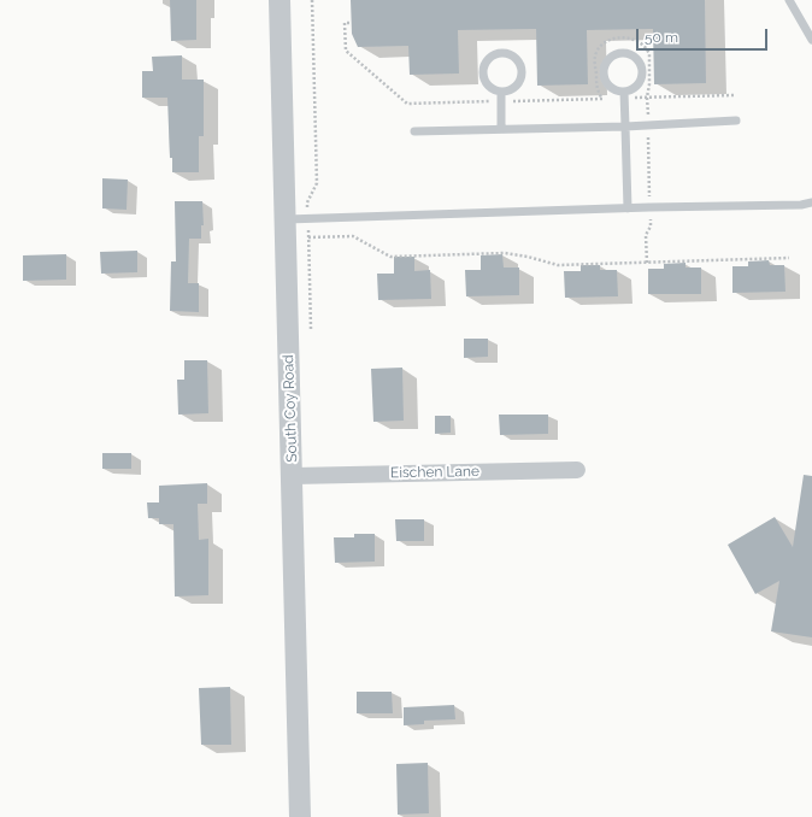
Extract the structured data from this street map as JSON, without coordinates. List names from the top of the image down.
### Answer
{
  "streets": {
    "street": ["South Coy Road", "Eischen Lane"]
  },
  "crossings": [
    ["South Coy Road", "Eischen Lane"]
  ],
  "scale_bar": "50 m"
}
